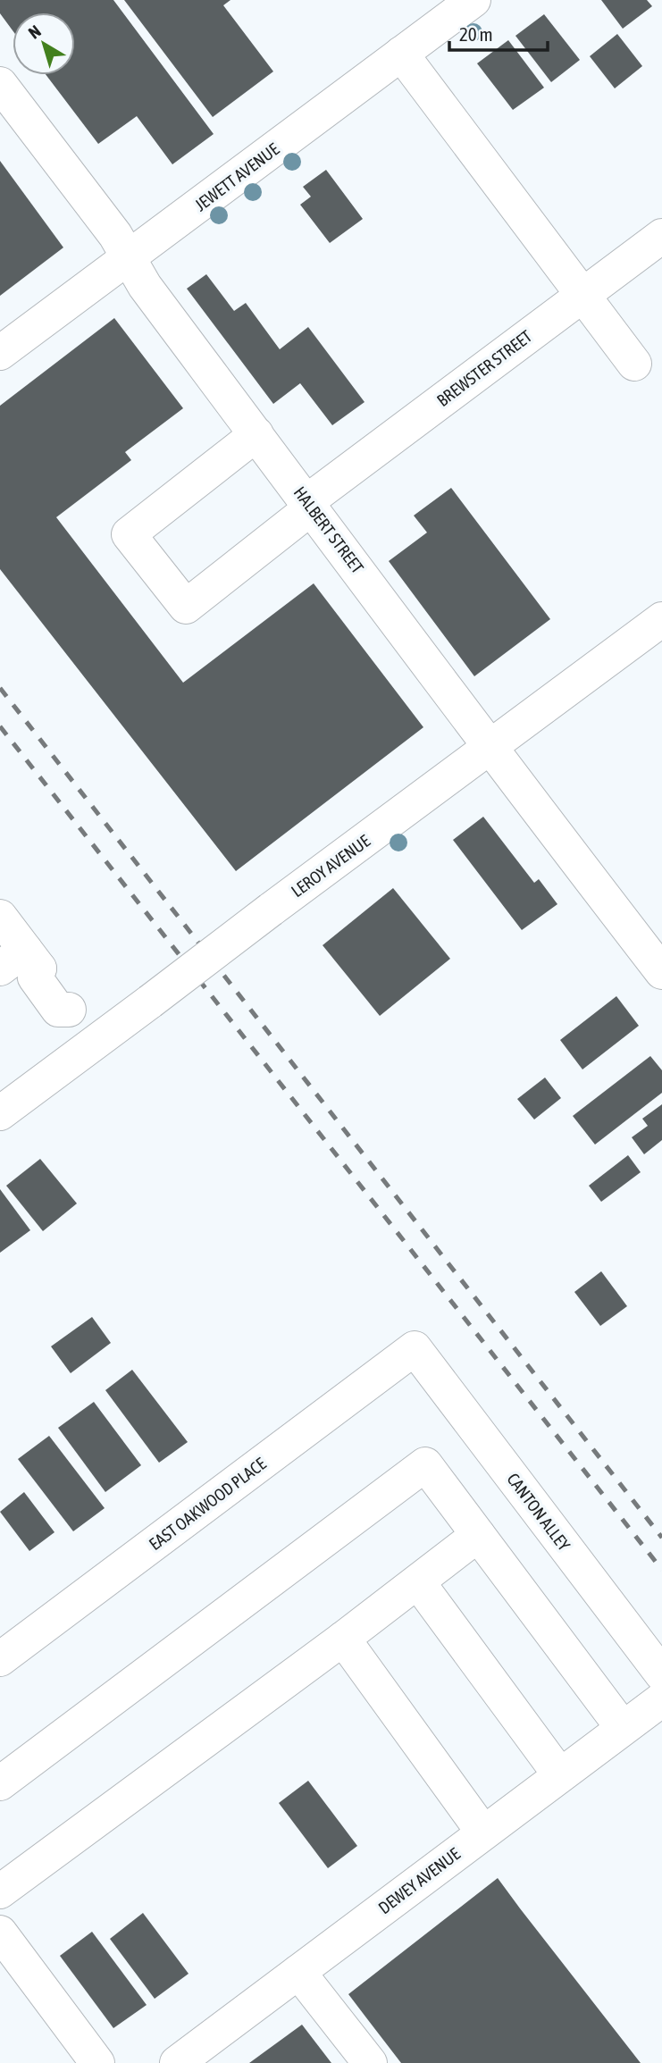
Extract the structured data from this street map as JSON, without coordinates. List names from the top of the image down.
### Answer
{
  "streets": {
    "street": [
      "JEWETT AVENUE",
      "BREWSTER STREET",
      "HALBERT STREET",
      "LEROY AVENUE",
      "EAST OAKWOOD PLACE",
      "CANTON ALLEY",
      "DEWEY AVENUE"
    ]
  },
  "crossings": [
    ["JEWETT AVENUE", "HALBERT STREET"],
    ["BREWSTER STREET", "HALBERT STREET"],
    ["HALBERT STREET", "LEROY AVENUE"],
    ["EAST OAKWOOD PLACE", "CANTON ALLEY"]
  ],
  "scale_bar": "20 m",
  "north": "top left"
}
